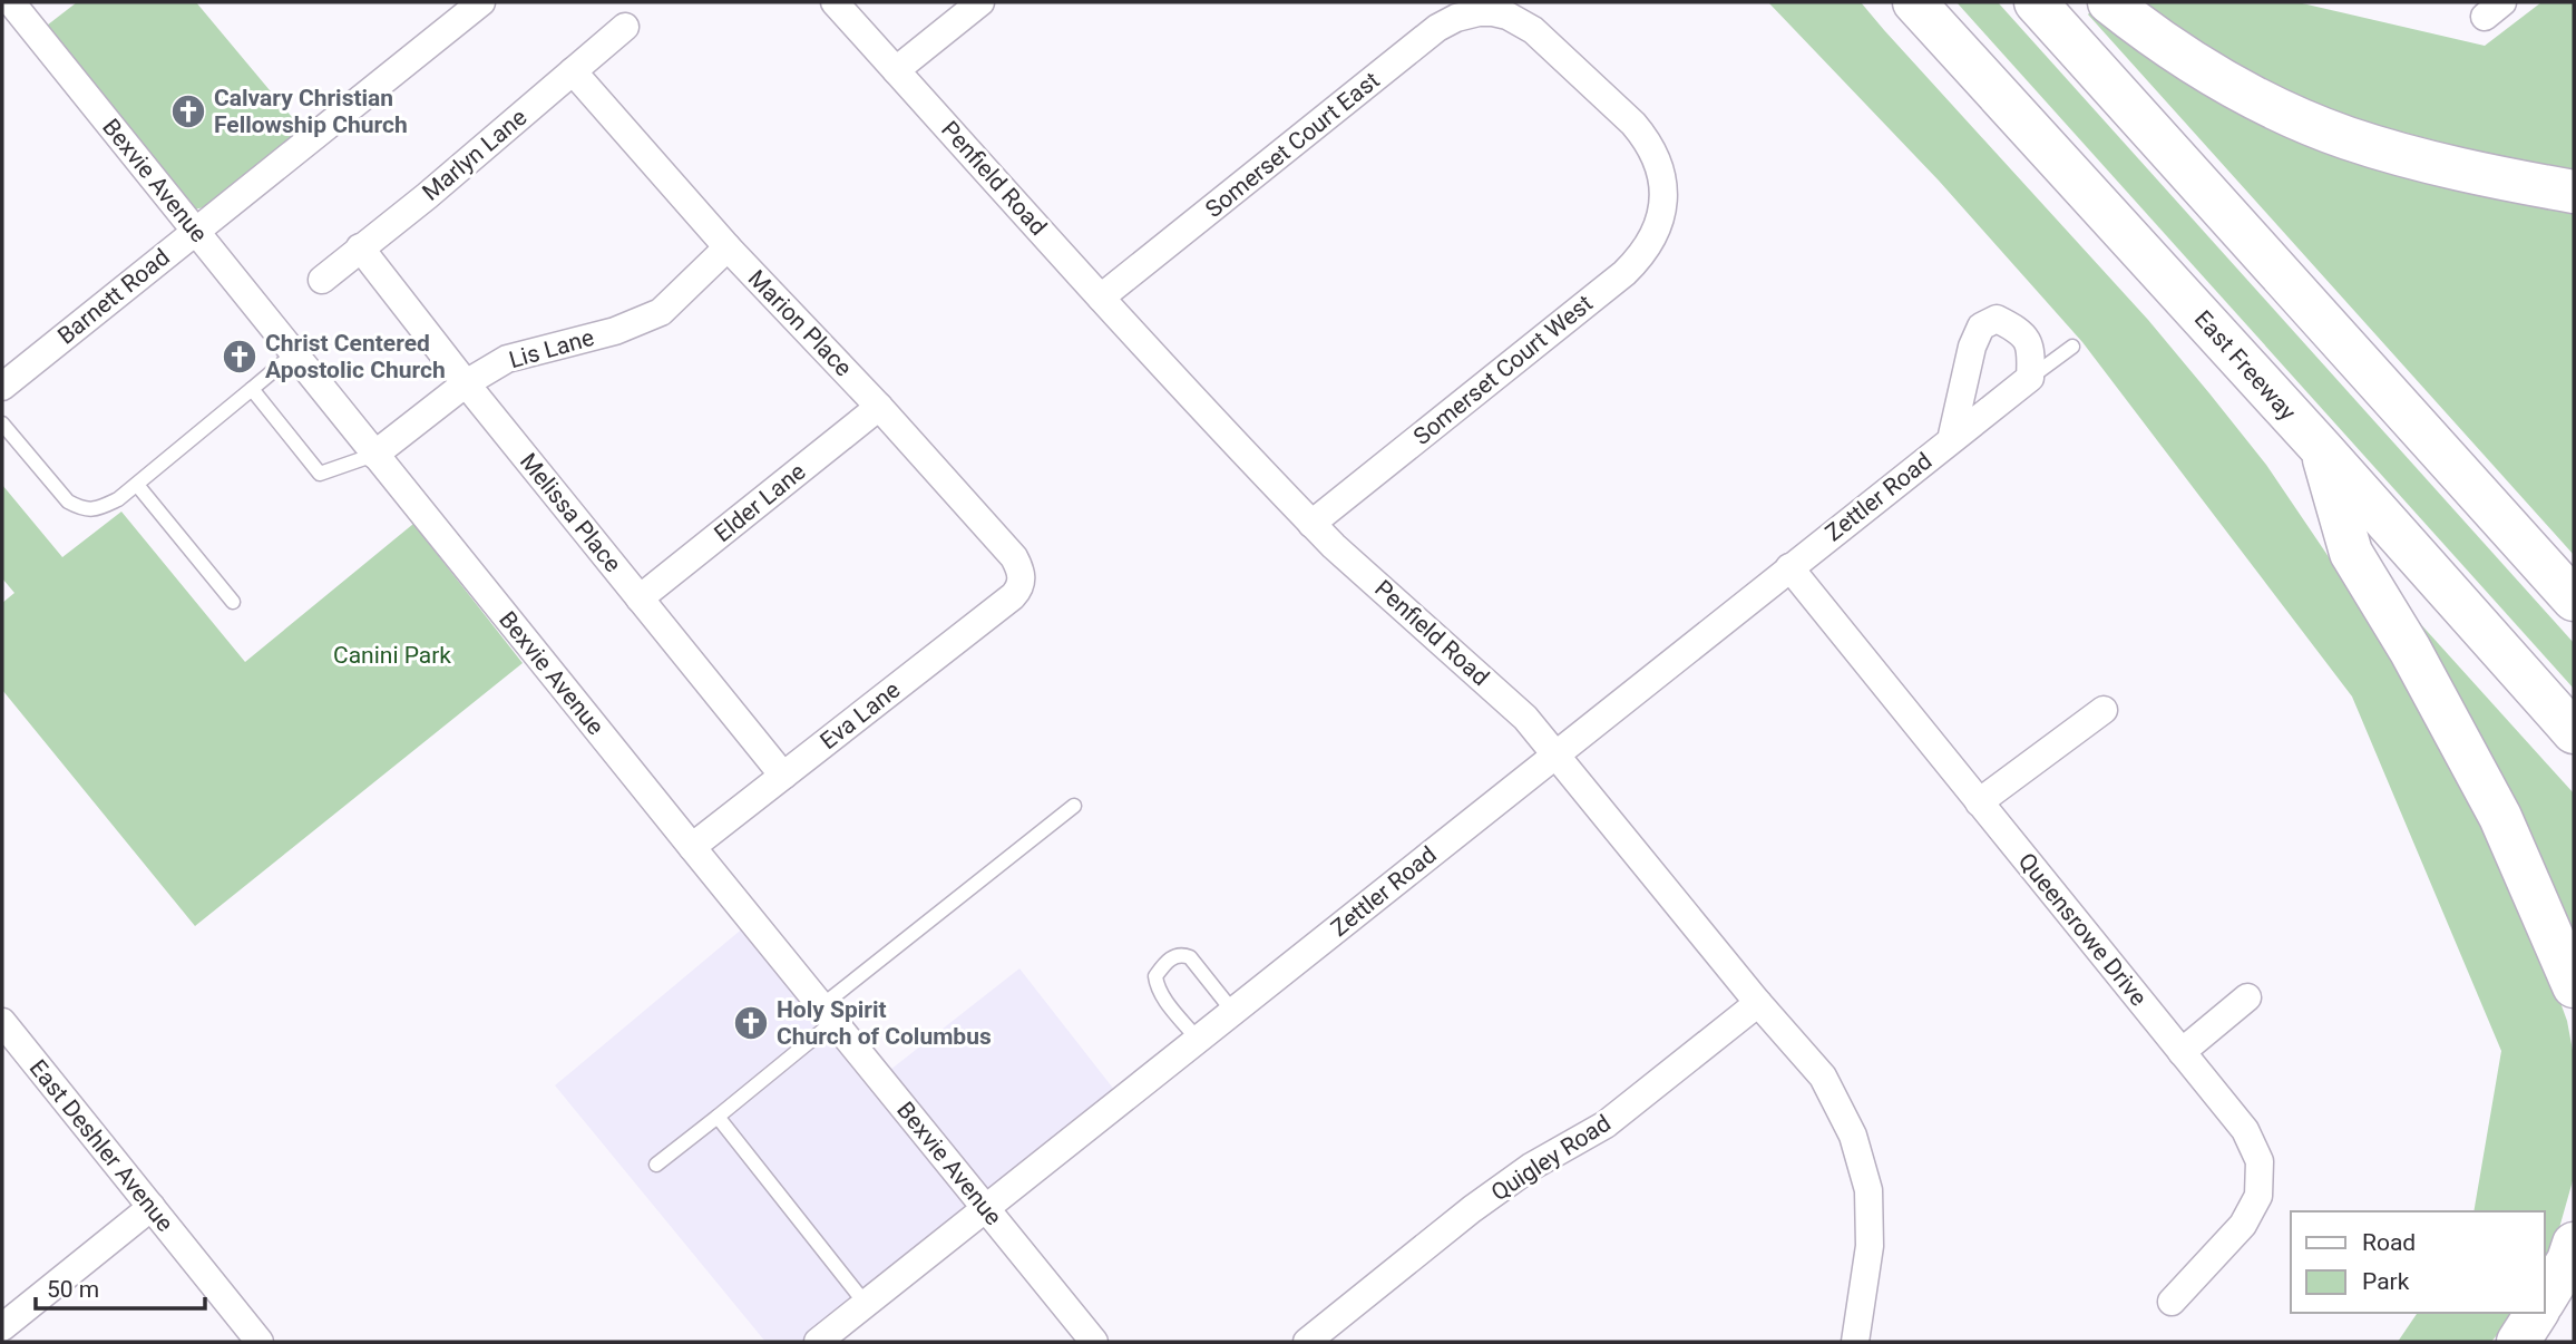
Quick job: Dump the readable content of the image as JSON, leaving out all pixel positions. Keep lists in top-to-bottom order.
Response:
{
  "streets": {
    "highway": ["East Freeway"],
    "street": [
      "Somerset Court East",
      "Marlyn Lane",
      "Penfield Road",
      "Bexvie Avenue",
      "Barnett Road",
      "Marion Place",
      "Lis Lane",
      "Somerset Court West",
      "Zettler Road",
      "Elder Lane",
      "Melissa Place",
      "Eva Lane",
      "Queensrowe Drive",
      "East Deshler Avenue",
      "Quigley Road"
    ]
  },
  "crossings": [
    ["Somerset Court East", "Penfield Road"],
    ["Somerset Court East", "Somerset Court West"],
    ["Marlyn Lane", "Marion Place"],
    ["Marlyn Lane", "Melissa Place"],
    ["Penfield Road", "Somerset Court West"],
    ["Penfield Road", "Zettler Road"],
    ["Penfield Road", "Quigley Road"],
    ["Bexvie Avenue", "Barnett Road"],
    ["Bexvie Avenue", "Lis Lane"],
    ["Bexvie Avenue", "Zettler Road"],
    ["Bexvie Avenue", "Eva Lane"],
    ["Marion Place", "Lis Lane"],
    ["Marion Place", "Elder Lane"],
    ["Marion Place", "Eva Lane"],
    ["Lis Lane", "Melissa Place"],
    ["Zettler Road", "Queensrowe Drive"],
    ["Elder Lane", "Melissa Place"],
    ["Melissa Place", "Eva Lane"]
  ],
  "parks": ["Canini Park"],
  "places": {
    "church": ["Calvary Christian Fellowship Church", "Christ Centered Apostolic Church", "Holy Spirit Church of Columbus"]
  },
  "legend": ["Road", "Park"],
  "scale_bar": "50 m"
}
